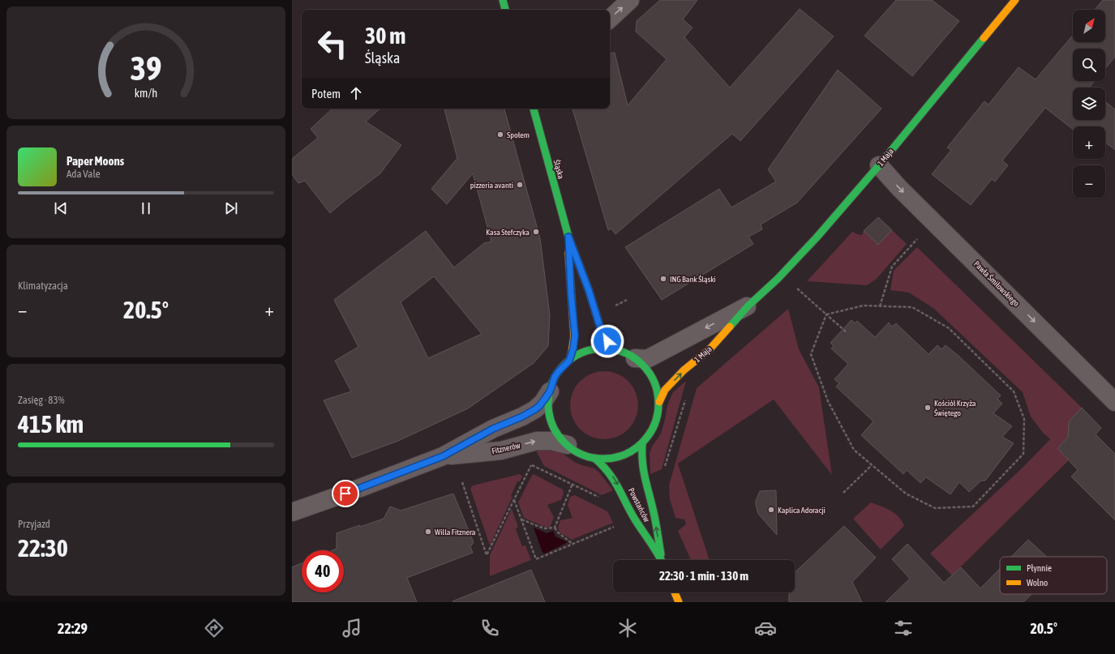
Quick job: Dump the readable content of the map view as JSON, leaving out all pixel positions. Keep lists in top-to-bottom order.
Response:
{
  "streets": {
    "street": [
      "1 Maja",
      "Śląska",
      "Pawła Śmiłowskiego",
      "Fitznerów",
      "Powstańców"
    ]
  },
  "crossings": [
    ["1 Maja", "Śląska"],
    ["1 Maja", "Pawła Śmiłowskiego"],
    ["1 Maja", "Fitznerów"],
    ["1 Maja", "Powstańców"],
    ["Śląska", "Fitznerów"],
    ["Śląska", "Powstańców"],
    ["Fitznerów", "Powstańców"]
  ],
  "one_way": ["Pawła Śmiłowskiego"],
  "places": [
    "Społem",
    "pizzeria avanti",
    "Kasa Stefczyka",
    "ING Bank Śląski",
    "Kościół Krzyża Świętego",
    "Kaplica Adoracji",
    "Willa Fitznera"
  ],
  "legend": ["Płynnie", "Wolno"],
  "north": "top right",
  "page": {
    "map_buttons": ["+", "−"],
    "turn": ["30 m", "Śląska"],
    "then": "Potem",
    "song": ["Paper Moons", "Ada Vale"],
    "tile": [
      "Klimatyzacja",
      ["Zasięg · 83%", "415 km"],
      ["Przyjazd", "22:30"]
    ],
    "heat": ["−", "20.5°", "+"],
    "limit": "40",
    "trip": "22:30 · 1 min · 130 m",
    "tabs": ["22:29", "20.5°"],
    "gauge": ["39", "km/h"]
  }
}
